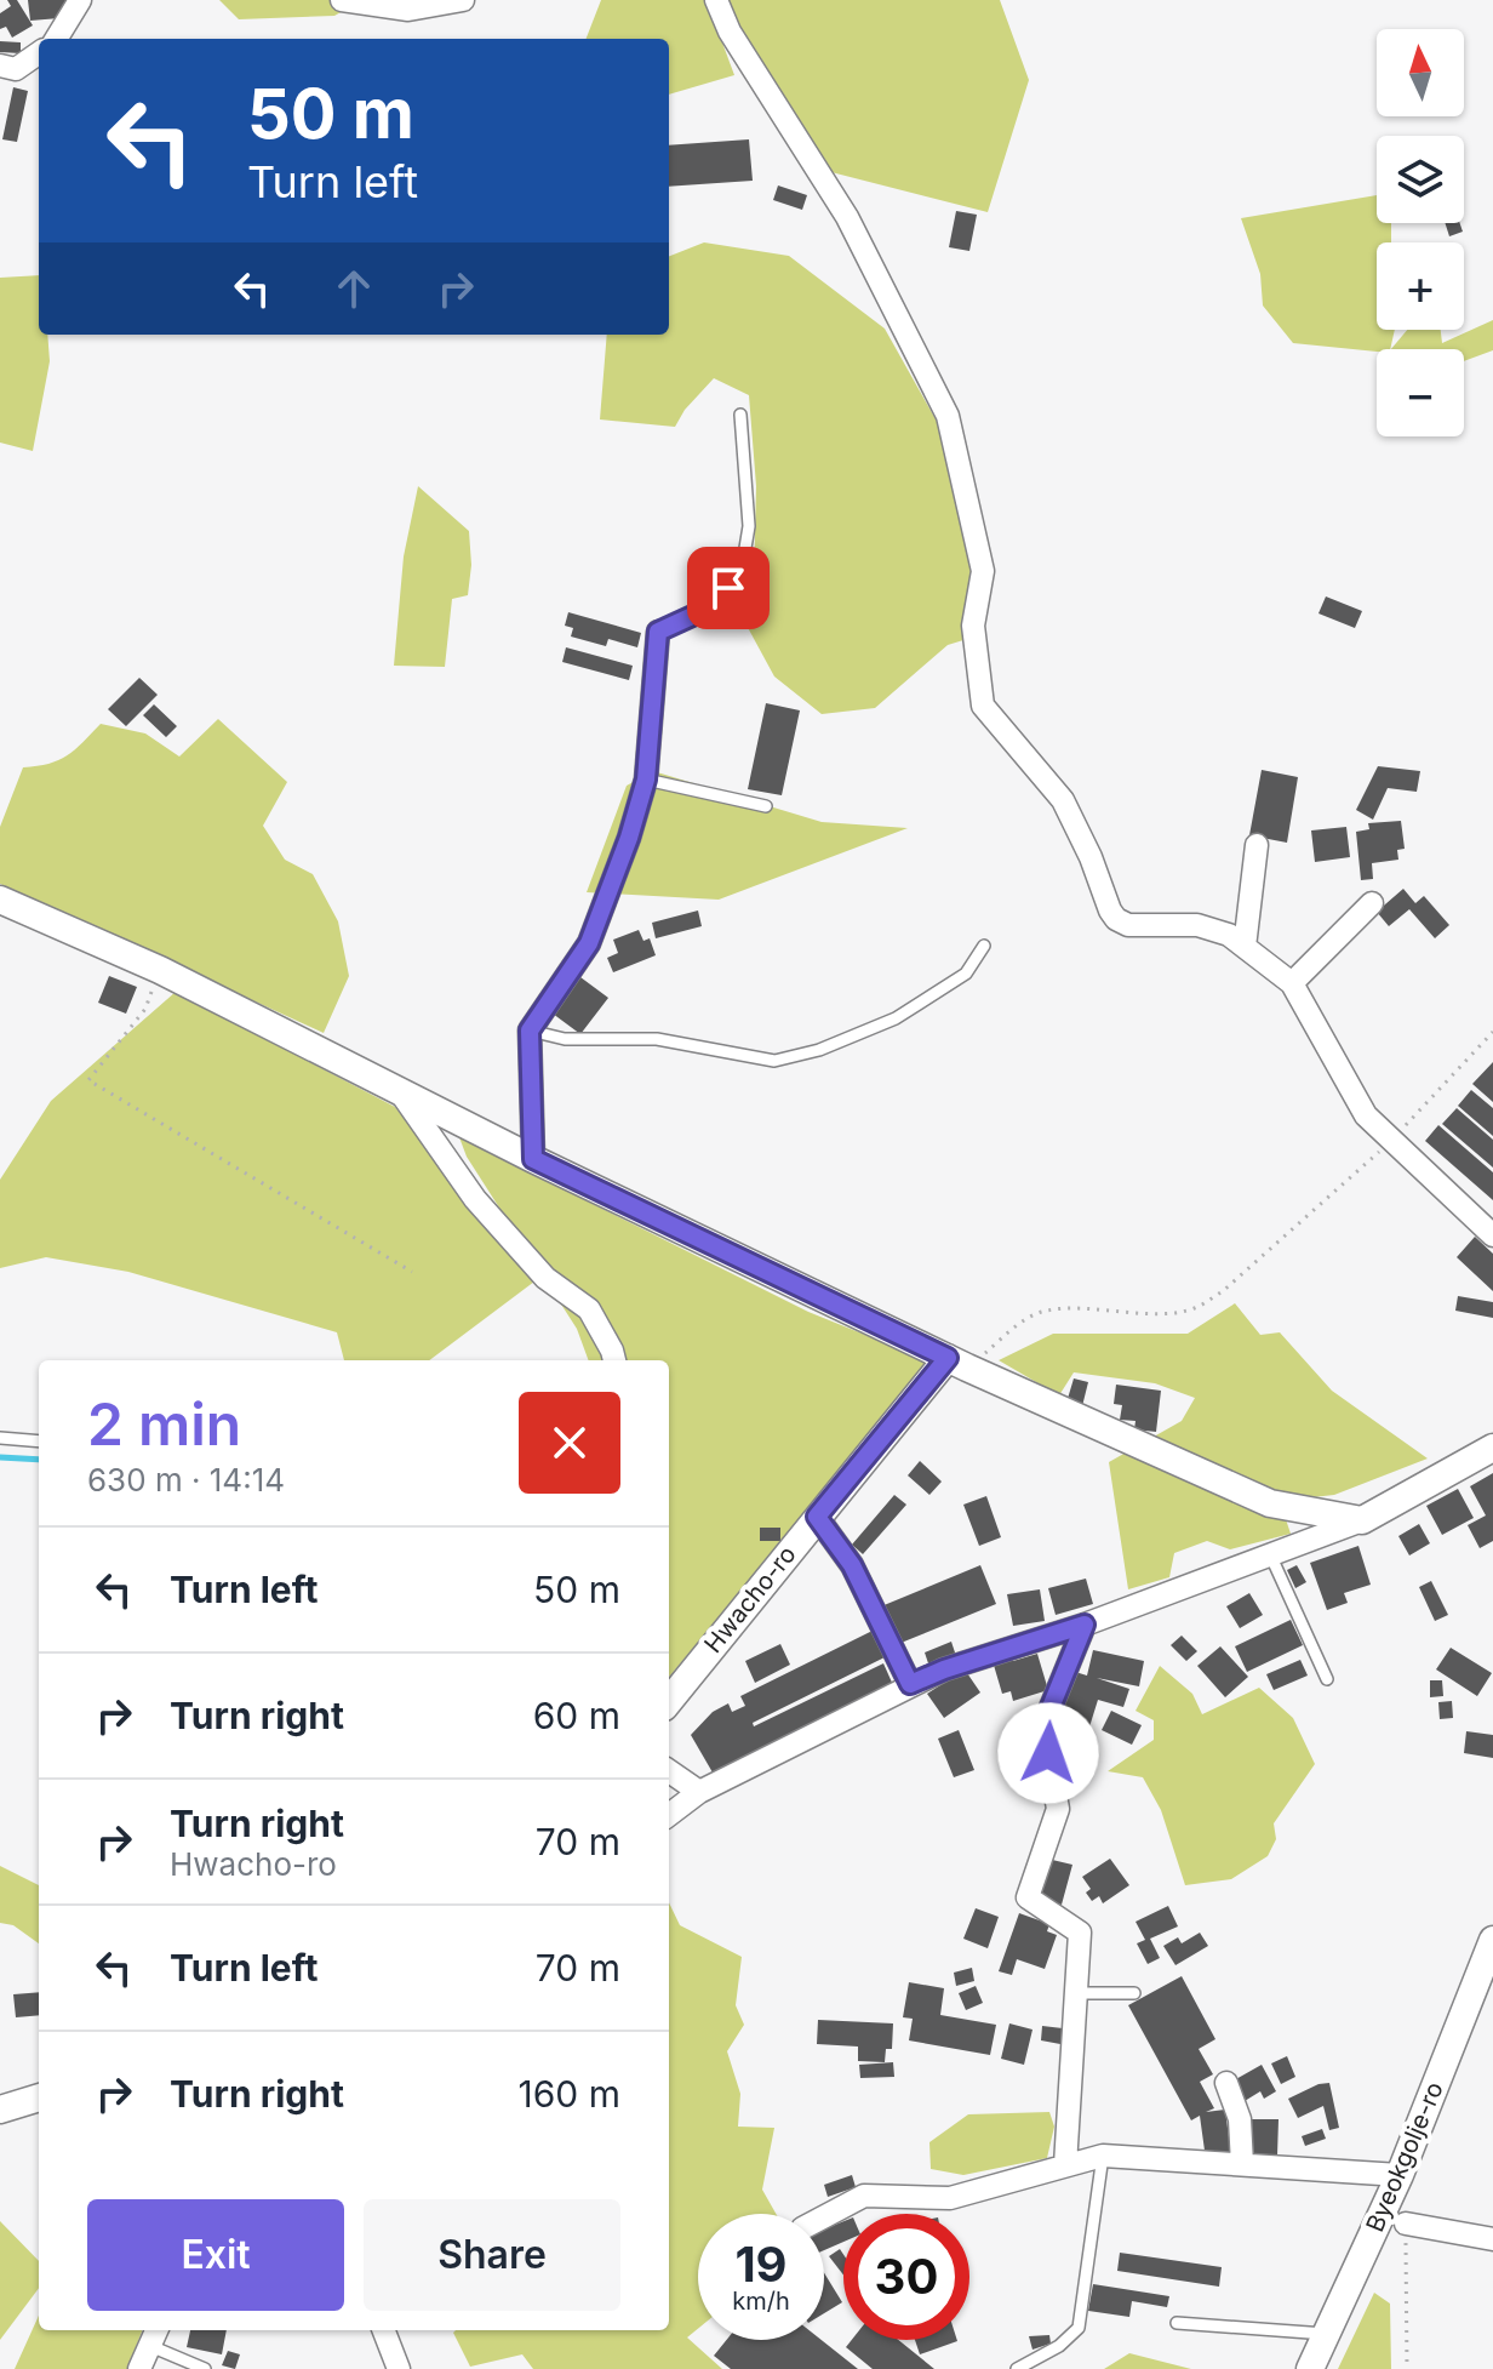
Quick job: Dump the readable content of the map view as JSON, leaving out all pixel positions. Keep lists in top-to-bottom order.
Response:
{
  "streets": {
    "street": ["Hwacho-ro", "Byeokgolje-ro"]
  },
  "north": "top",
  "page": {
    "map_buttons": ["+", "−"],
    "turn": ["50 m", "Turn left"],
    "heading": ["2 min", "630 m · 14:14"],
    "list": [
      {
        "name": "Turn left",
        "value": "50 m"
      },
      {
        "name": "Turn right",
        "value": "60 m"
      },
      {
        "name": "Turn right",
        "note": "Hwacho-ro",
        "value": "70 m"
      },
      {
        "name": "Turn left",
        "value": "70 m"
      },
      {
        "name": "Turn right",
        "value": "160 m"
      }
    ],
    "buttons": ["Exit", "Share"],
    "speed": "19 km/h",
    "limit": "30"
  }
}
